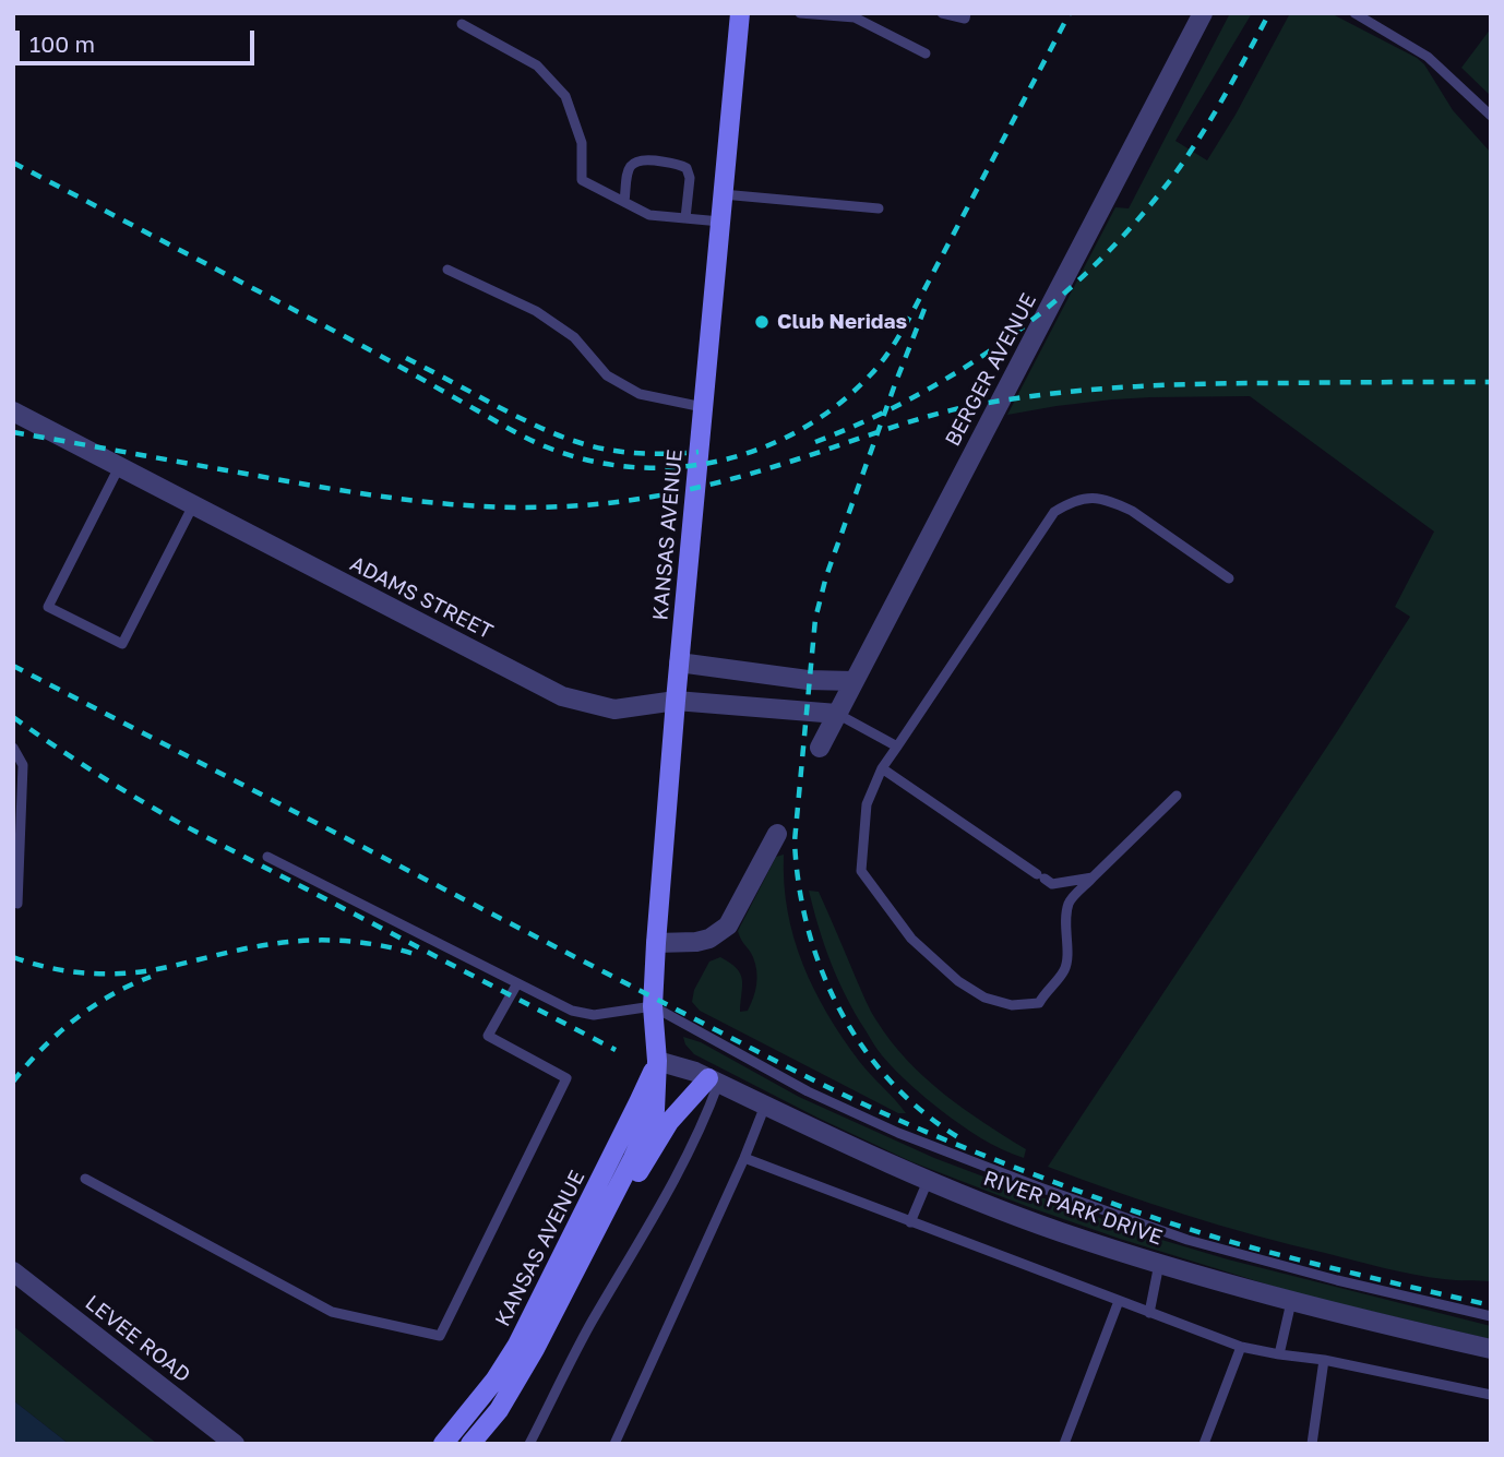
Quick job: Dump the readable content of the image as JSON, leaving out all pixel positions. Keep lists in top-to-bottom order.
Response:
{
  "streets": {
    "main road": ["KANSAS AVENUE"],
    "street": [
      "BERGER AVENUE",
      "ADAMS STREET",
      "RIVER PARK DRIVE",
      "LEVEE ROAD"
    ]
  },
  "crossings": [
    ["BERGER AVENUE", "ADAMS STREET"],
    ["KANSAS AVENUE", "ADAMS STREET"],
    ["KANSAS AVENUE", "RIVER PARK DRIVE"]
  ],
  "places": ["Club Neridas"],
  "scale_bar": "100 m"
}
